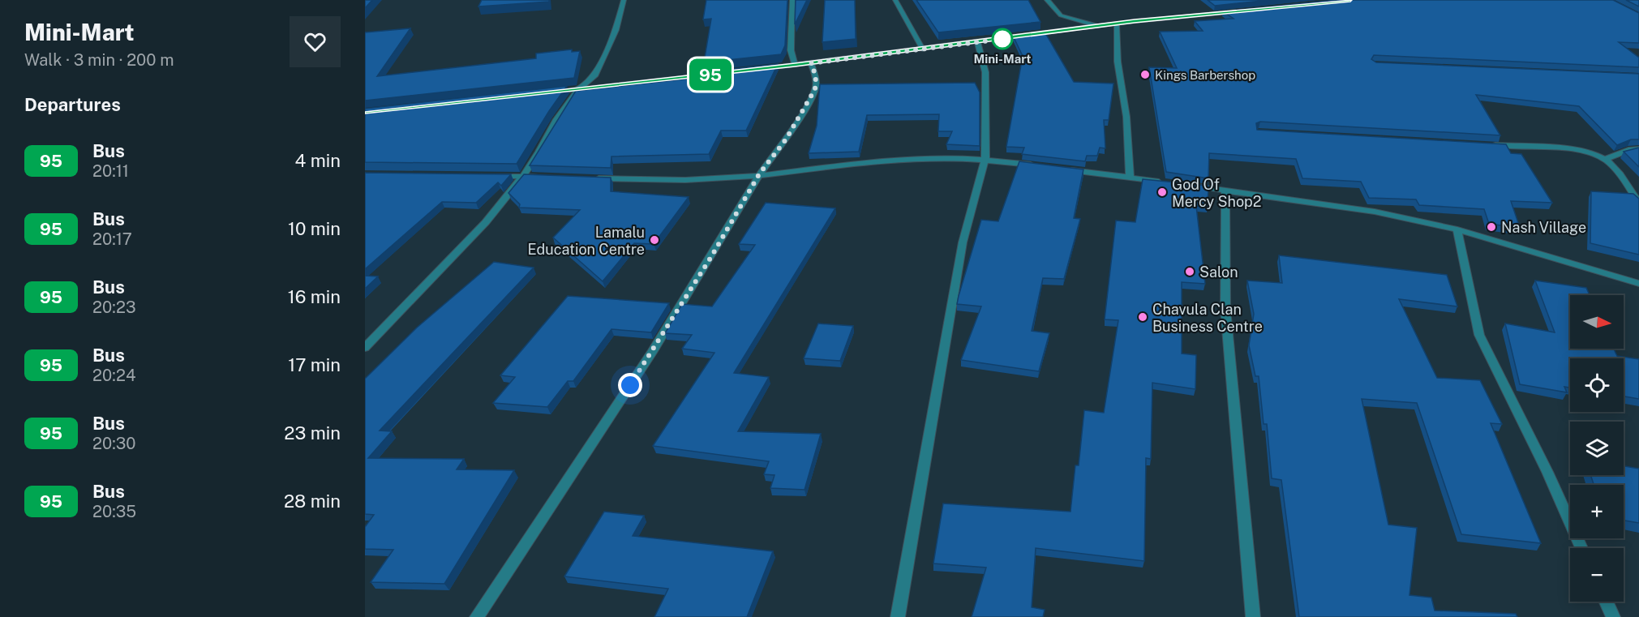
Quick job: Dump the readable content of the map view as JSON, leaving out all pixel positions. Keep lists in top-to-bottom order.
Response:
{
  "places": [
    "Mini-Mart",
    "Kings Barbershop",
    "God Of Mercy Shop2",
    "Nash Village",
    "Lamalu Education Centre",
    "Salon",
    "Chavula Clan Business Centre"
  ],
  "lines": ["bus line 95"],
  "north": "right",
  "page": {
    "heading": [
      ["Mini-Mart", "Walk · 3 min · 200 m"],
      "Departures"
    ],
    "on_map": "95",
    "list": [
      {
        "mark": "95",
        "name": "Bus",
        "note": "20:11",
        "value": "4 min"
      },
      {
        "mark": "95",
        "name": "Bus",
        "note": "20:17",
        "value": "10 min"
      },
      {
        "mark": "95",
        "name": "Bus",
        "note": "20:23",
        "value": "16 min"
      },
      {
        "mark": "95",
        "name": "Bus",
        "note": "20:24",
        "value": "17 min"
      },
      {
        "mark": "95",
        "name": "Bus",
        "note": "20:30",
        "value": "23 min"
      },
      {
        "mark": "95",
        "name": "Bus",
        "note": "20:35",
        "value": "28 min"
      }
    ],
    "map_buttons": ["+", "−"]
  }
}
